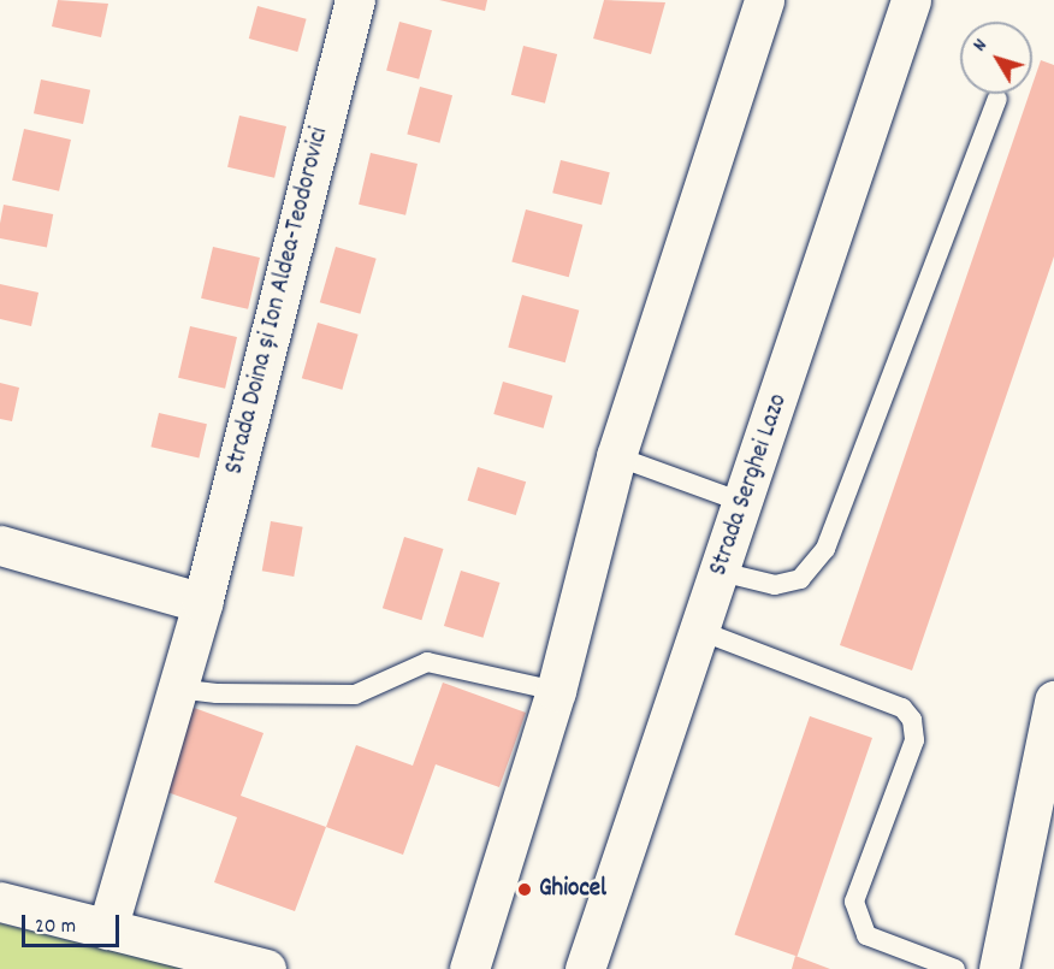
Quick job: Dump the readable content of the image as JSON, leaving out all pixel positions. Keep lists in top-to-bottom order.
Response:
{
  "streets": {
    "street": ["Strada Doina și Ion Aldea-Teodorovici", "Strada Serghei Lazo"]
  },
  "places": ["Ghiocel"],
  "scale_bar": "20 m",
  "north": "top left"
}
